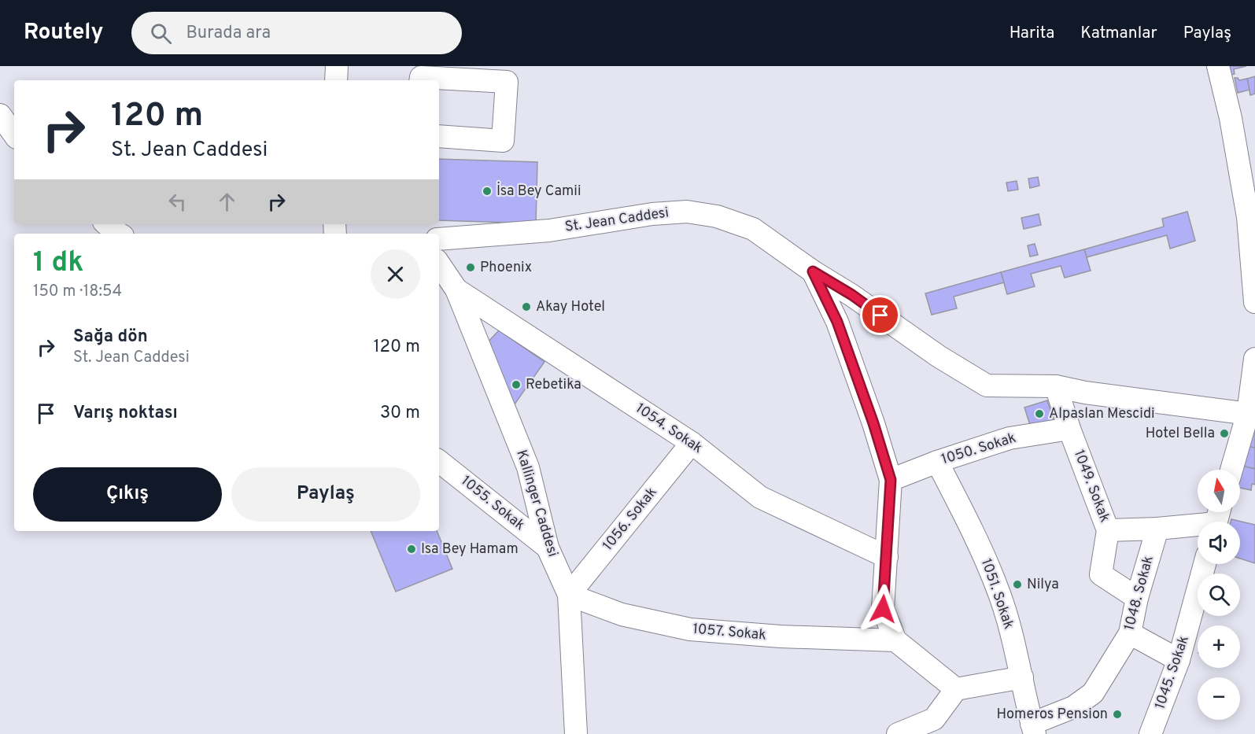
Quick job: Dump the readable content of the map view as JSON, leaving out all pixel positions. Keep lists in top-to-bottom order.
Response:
{
  "streets": {
    "street": [
      "St. Jean Caddesi",
      "1054. Sokak",
      "1050. Sokak",
      "1049. Sokak",
      "1055. Sokak",
      "Kallinger Caddesi",
      "1056. Sokak",
      "1048. Sokak",
      "1051. Sokak",
      "1057. Sokak",
      "1045. Sokak"
    ]
  },
  "crossings": [
    ["St. Jean Caddesi", "1049. Sokak"],
    ["1054. Sokak", "Kallinger Caddesi"],
    ["1054. Sokak", "1056. Sokak"],
    ["1050. Sokak", "1049. Sokak"],
    ["1050. Sokak", "1051. Sokak"],
    ["1049. Sokak", "1048. Sokak"],
    ["1055. Sokak", "Kallinger Caddesi"],
    ["Kallinger Caddesi", "1056. Sokak"],
    ["Kallinger Caddesi", "1057. Sokak"],
    ["1056. Sokak", "1057. Sokak"],
    ["1048. Sokak", "1051. Sokak"]
  ],
  "places": [
    "İsa Bey Camii",
    "Phoenix",
    "Akay Hotel",
    "Rebetika",
    "Alpaslan Mescidi",
    "Hotel Bella",
    "Isa Bey Hamam",
    "Nilya",
    "Homeros Pension"
  ],
  "north": "top",
  "page": {
    "header": "Routely",
    "search": "Burada ara",
    "nav": ["Harita", "Katmanlar", "Paylaş"],
    "turn": ["120 m", "St. Jean Caddesi"],
    "heading": ["1 dk", "150 m · 18:54"],
    "list": [
      {
        "name": "Sağa dön",
        "note": "St. Jean Caddesi",
        "value": "120 m"
      },
      {
        "name": "Varış noktası",
        "value": "30 m"
      }
    ],
    "buttons": ["Çıkış", "Paylaş"],
    "map_buttons": ["+", "−"]
  }
}
